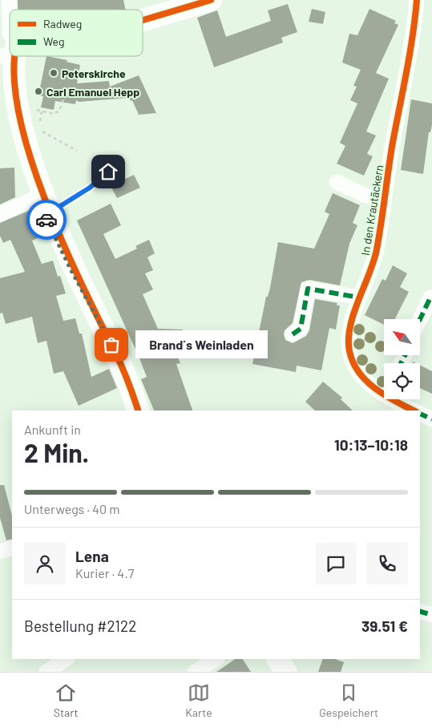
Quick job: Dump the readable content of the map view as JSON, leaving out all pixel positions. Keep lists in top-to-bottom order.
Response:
{
  "streets": {
    "street": ["In den Krautäckern"]
  },
  "places": ["Peterskirche", "Carl Emanuel Hepp", "Brand´s Weinladen"],
  "legend": ["Radweg", "Weg"],
  "north": "top left",
  "page": {
    "bubble": "Brand´s Weinladen",
    "heading": ["2 Min.", "Ankunft in", "10:13–10:18"],
    "panel": [
      "Lena",
      "Kurier · 4.7",
      "Bestellung #2122",
      "39.51 €"
    ],
    "bar": "Unterwegs · 40 m",
    "tabs": ["Start", "Karte", "Gespeichert"]
  }
}
